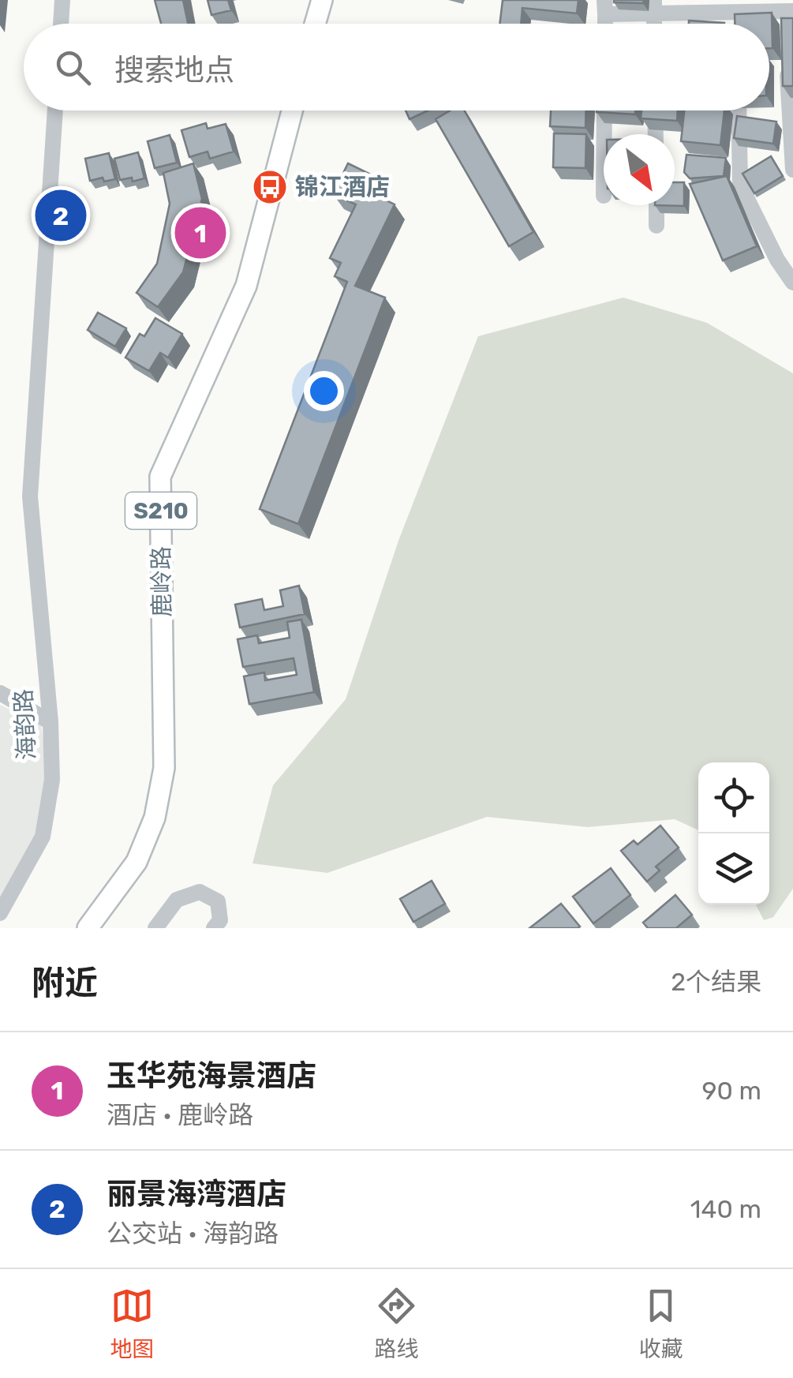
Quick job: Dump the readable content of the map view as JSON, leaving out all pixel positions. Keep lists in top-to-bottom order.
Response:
{
  "streets": {
    "main road": ["S210", "鹿岭路"],
    "street": ["海韵路"]
  },
  "places": {
    "bus stop": ["锦江酒店"]
  },
  "north": "bottom right",
  "page": {
    "search": "搜索地点",
    "pins": ["2", "1"],
    "heading": ["附近", "2个结果"],
    "list": [
      {
        "mark": "1",
        "name": "玉华苑海景酒店",
        "note": "酒店 · 鹿岭路",
        "value": "90 m"
      },
      {
        "mark": "2",
        "name": "丽景海湾酒店",
        "note": "公交站 · 海韵路",
        "value": "140 m"
      }
    ],
    "nav": ["地图", "路线", "收藏"]
  }
}
